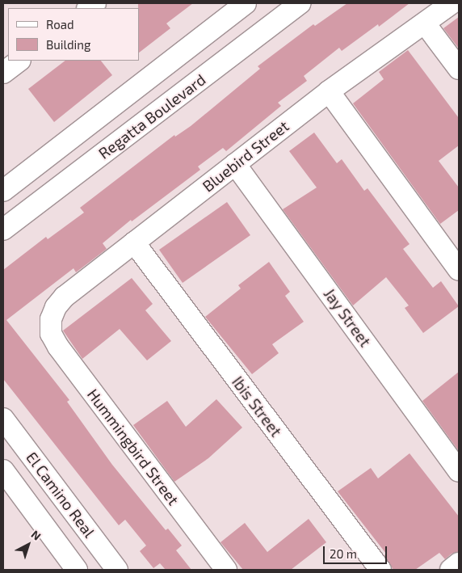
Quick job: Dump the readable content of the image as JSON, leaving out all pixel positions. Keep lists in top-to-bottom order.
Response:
{
  "streets": {
    "street": [
      "Regatta Boulevard",
      "Bluebird Street",
      "Jay Street",
      "Ibis Street",
      "Hummingbird Street",
      "El Camino Real"
    ]
  },
  "crossings": [
    ["Bluebird Street", "Jay Street"],
    ["Bluebird Street", "Ibis Street"],
    ["Bluebird Street", "Hummingbird Street"]
  ],
  "legend": ["Road", "Building"],
  "scale_bar": "20 m",
  "north": "top right"
}
